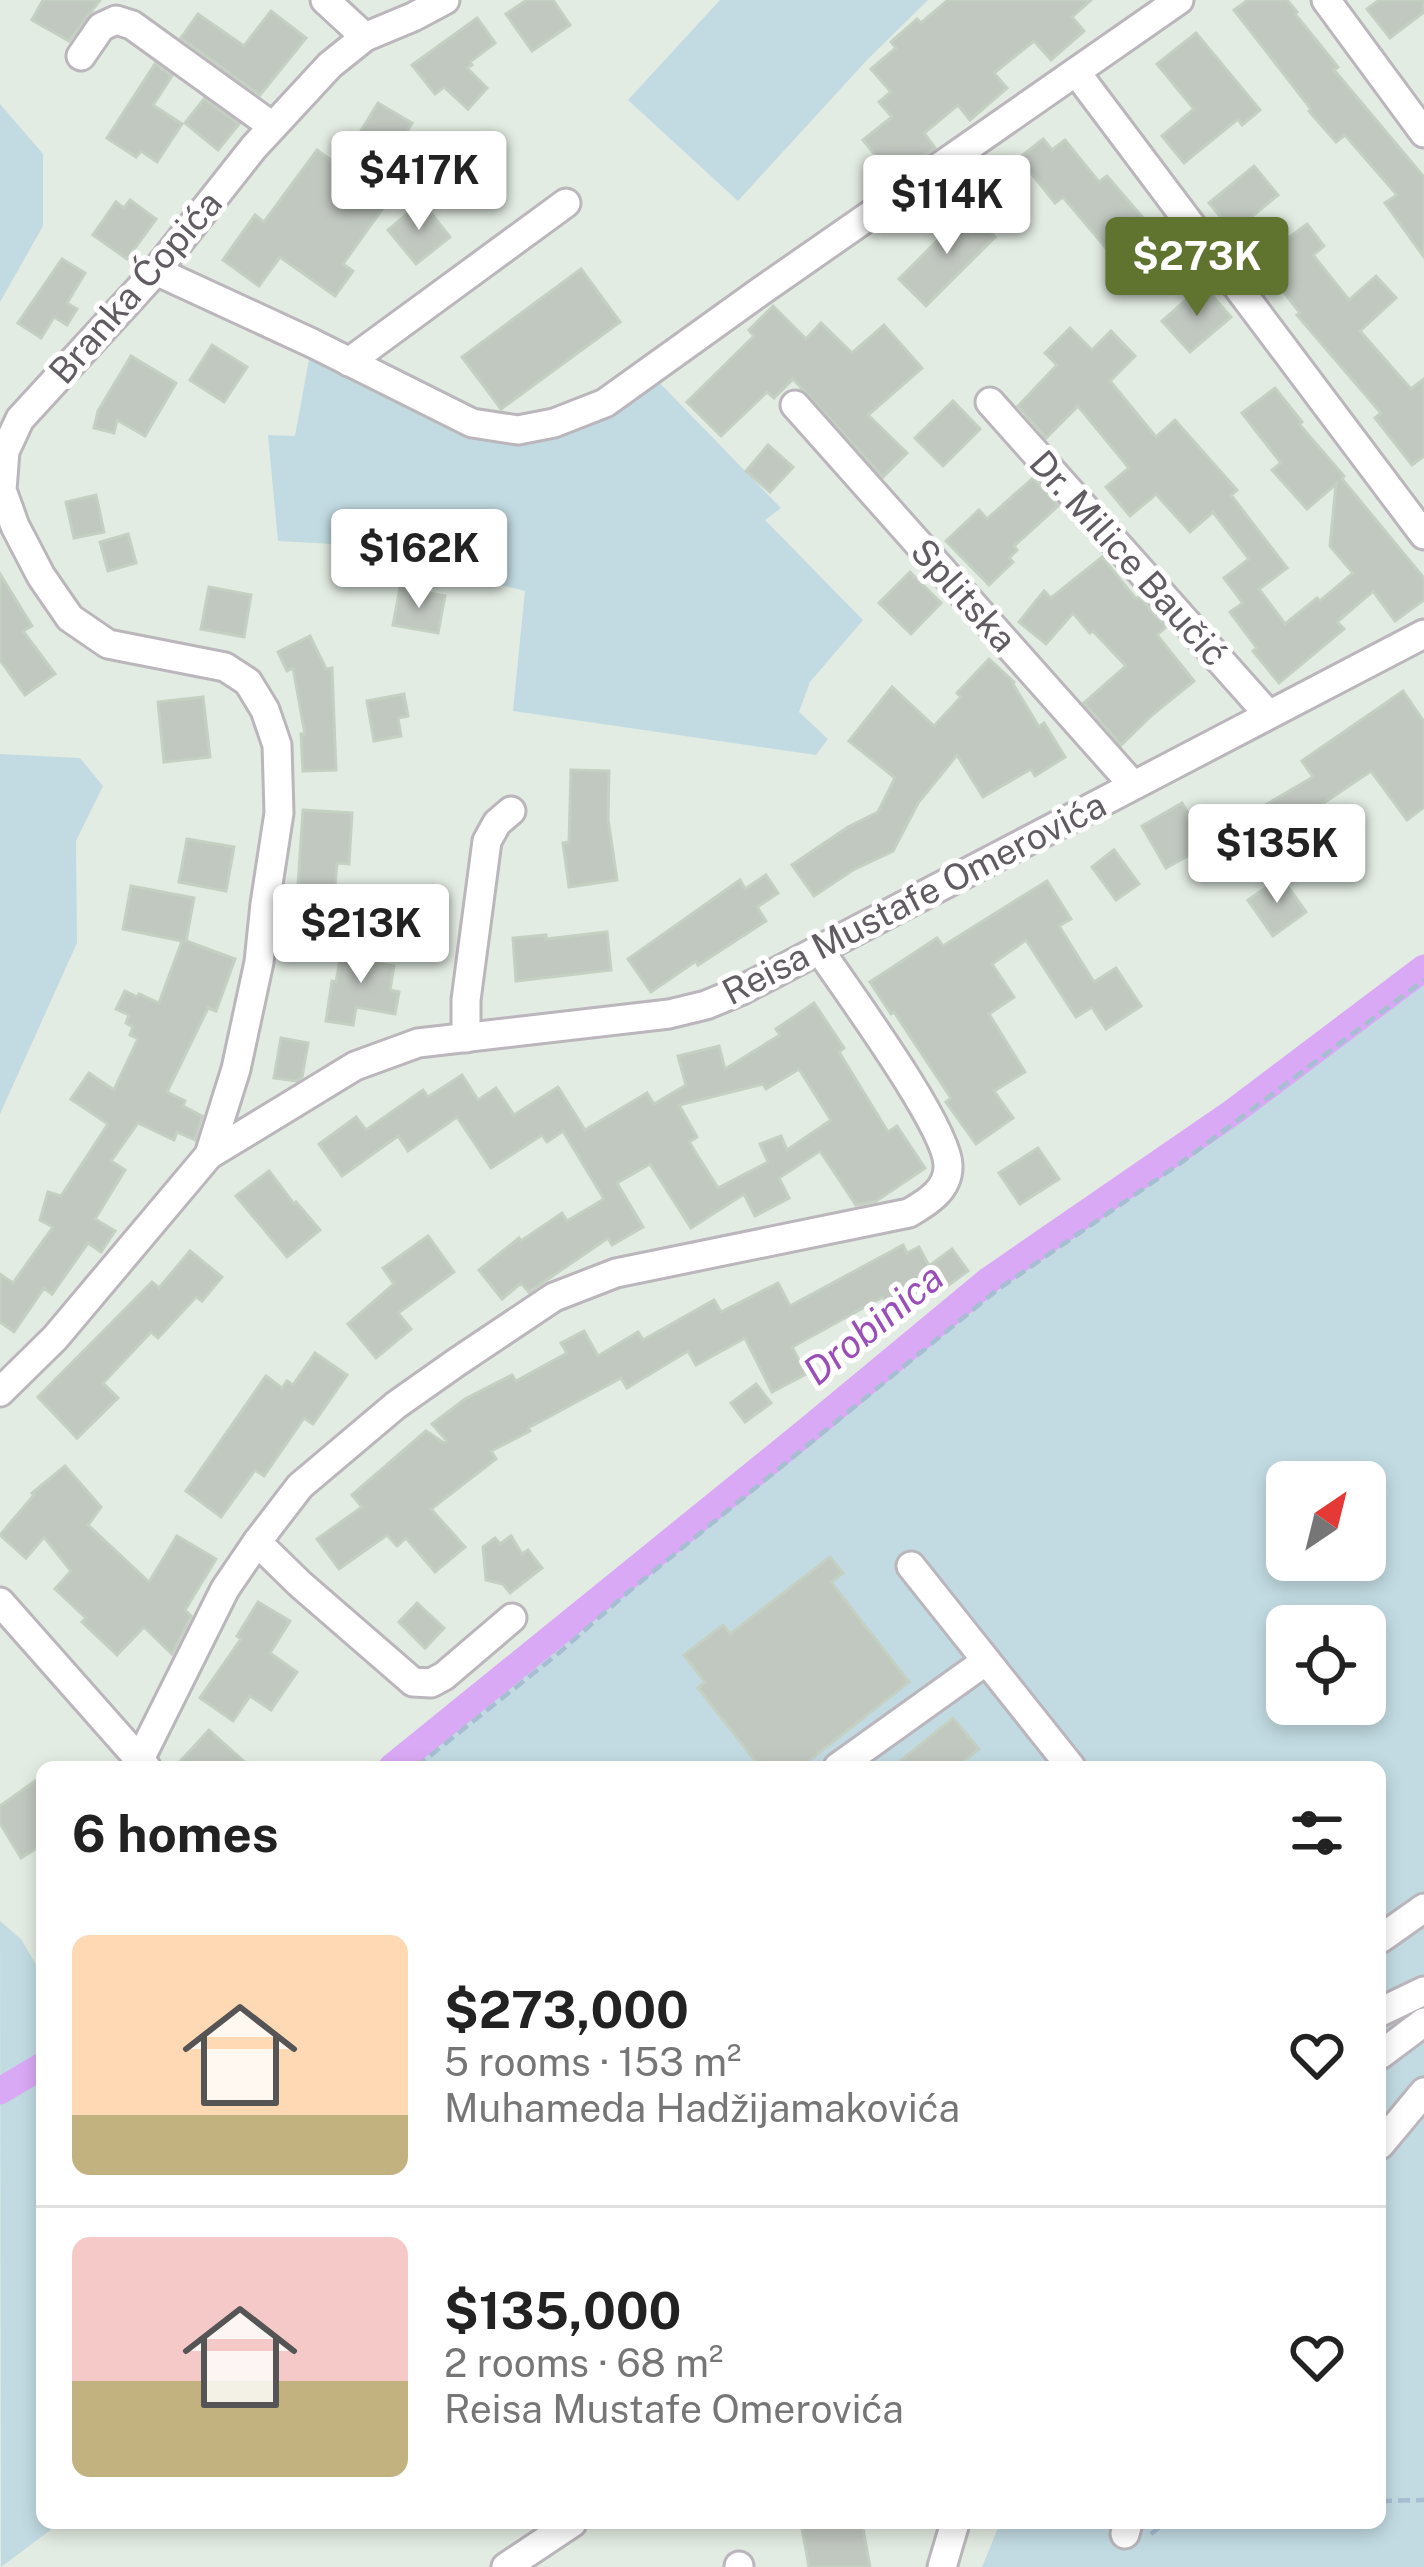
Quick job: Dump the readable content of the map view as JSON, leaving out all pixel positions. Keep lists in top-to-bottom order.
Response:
{
  "streets": {
    "street": [
      "Branka Ćopića",
      "Dr. Milice Baučić",
      "Splitska",
      "Reisa Mustafe Omerovića"
    ]
  },
  "crossings": [
    ["Branka Ćopića", "Reisa Mustafe Omerovića"],
    ["Dr. Milice Baučić", "Reisa Mustafe Omerovića"],
    ["Splitska", "Reisa Mustafe Omerovića"]
  ],
  "water": ["Drobinica"],
  "north": "top right",
  "page": {
    "price": [
      "$417K",
      "$114K",
      "$273K",
      "$162K",
      "$135K",
      "$213K"
    ],
    "heading": "6 homes",
    "list": [
      {
        "name": "$273,000",
        "note": "5 rooms · 153 m² · Muhameda Hadžijamakovića"
      },
      {
        "name": "$135,000",
        "note": "2 rooms · 68 m² · Reisa Mustafe Omerovića"
      }
    ]
  }
}
